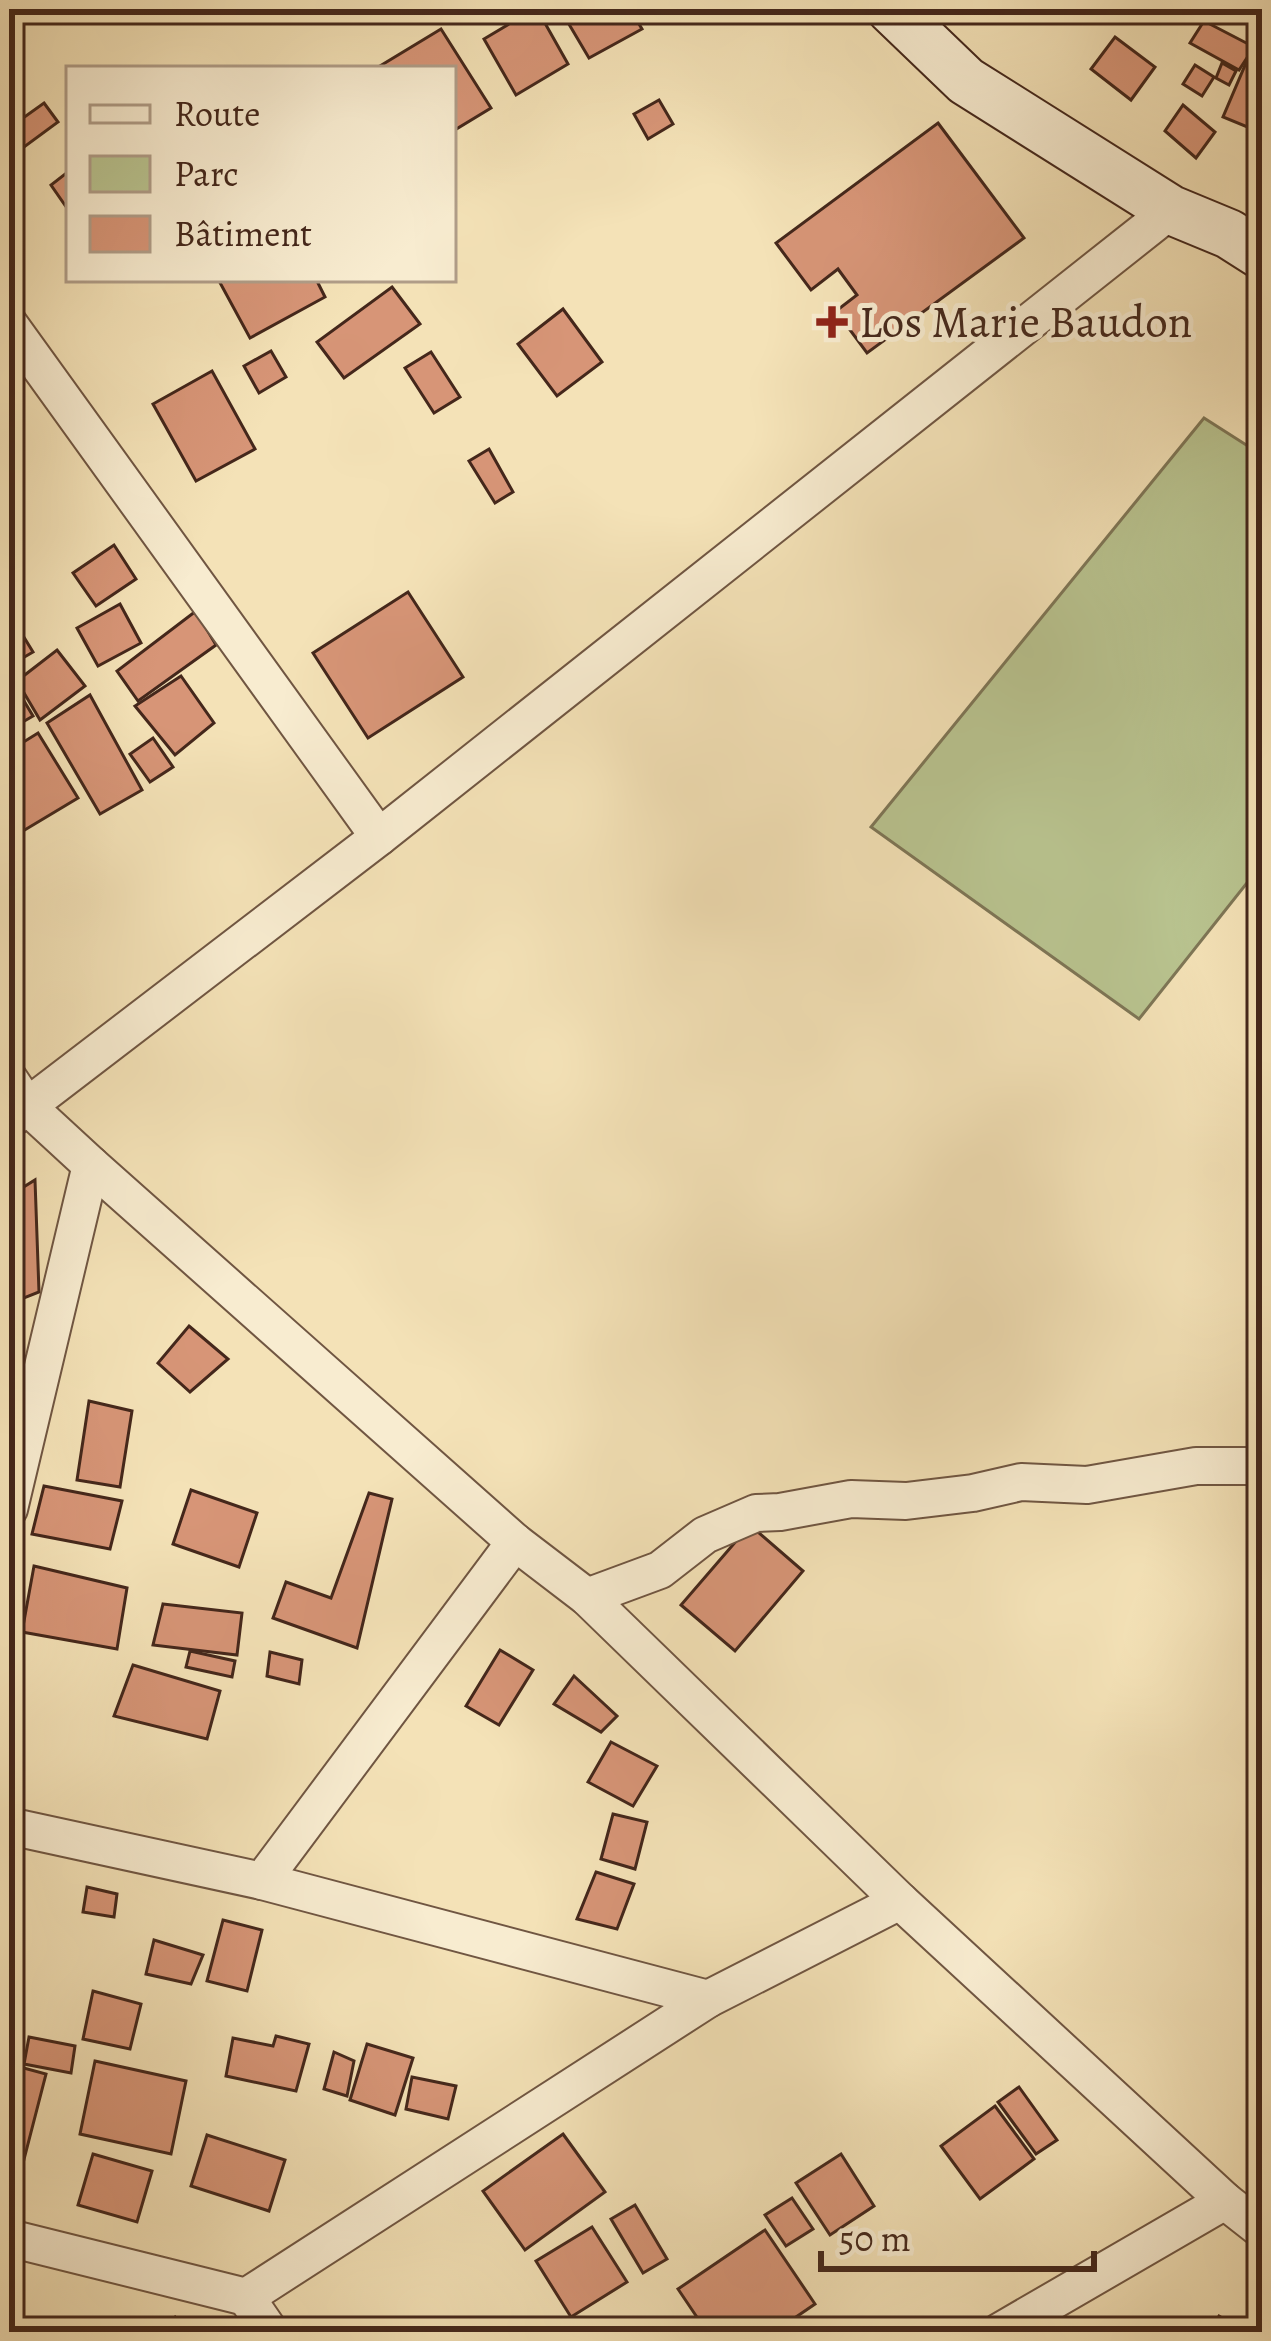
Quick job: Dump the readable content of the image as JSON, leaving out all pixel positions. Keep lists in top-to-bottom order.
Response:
{
  "places": {
    "health": ["Los Marie Baudon"]
  },
  "legend": ["Route", "Parc", "Bâtiment"],
  "scale_bar": "50 m"
}
